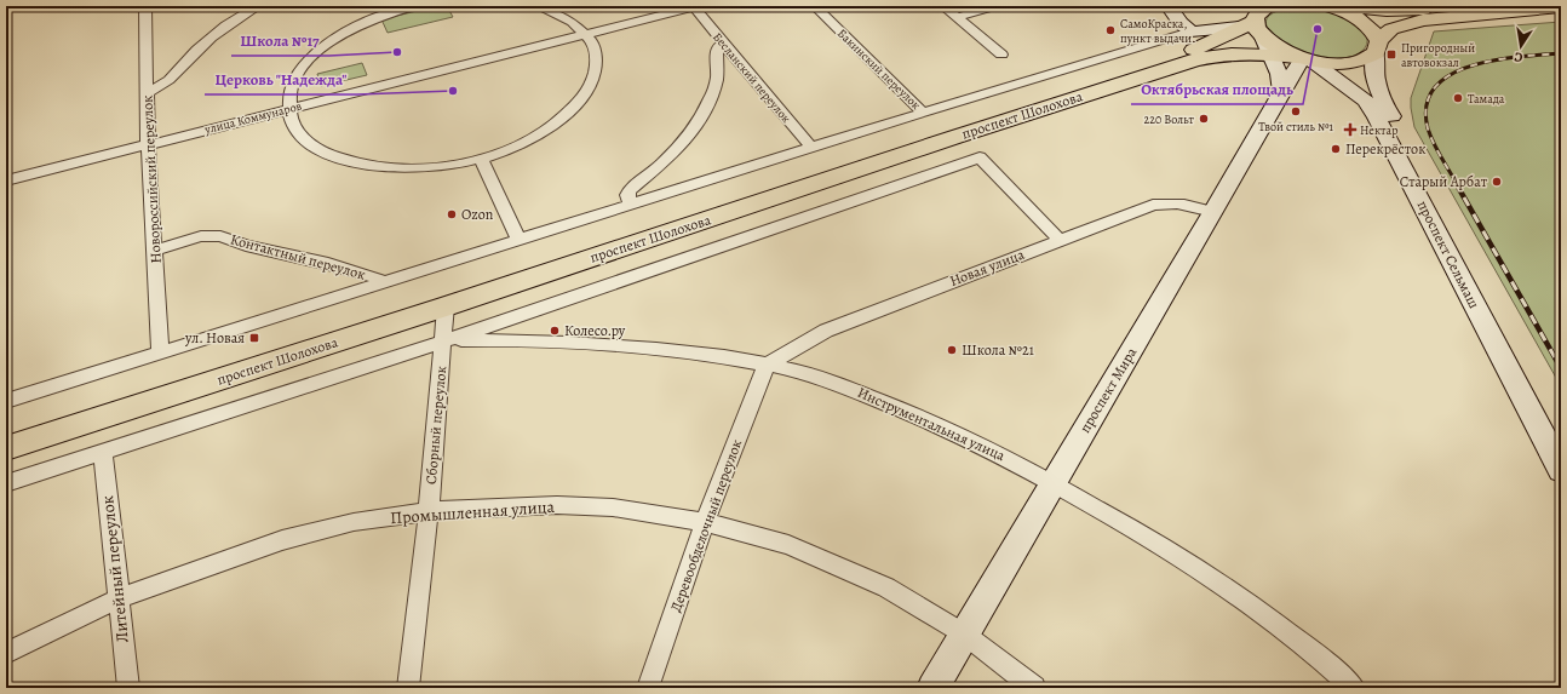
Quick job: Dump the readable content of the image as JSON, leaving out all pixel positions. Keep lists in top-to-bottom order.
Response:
{
  "streets": {
    "main road": ["проспект Шолохова", "проспект Сельмаш", "проспект Мира"],
    "street": [
      "Бакинский переулок",
      "Бесланский переулок",
      "улица Коммунаров",
      "Новороссийский переулок",
      "Контактный переулок",
      "Новая улица",
      "Инструментальная улица",
      "Сборный переулок",
      "Промышленная улица",
      "Деревообделочный переулок",
      "Литейный переулок"
    ]
  },
  "crossings": [
    ["Бесланский переулок", "улица Коммунаров"],
    ["проспект Шолохова", "проспект Сельмаш"],
    ["проспект Шолохова", "проспект Мира"],
    ["проспект Шолохова", "Сборный переулок"],
    ["улица Коммунаров", "Новороссийский переулок"],
    ["Новороссийский переулок", "Контактный переулок"],
    ["проспект Сельмаш", "проспект Мира"],
    ["Новая улица", "проспект Мира"],
    ["Новая улица", "Инструментальная улица"],
    ["Новая улица", "Деревообделочный переулок"],
    ["проспект Мира", "Инструментальная улица"],
    ["проспект Мира", "Промышленная улица"],
    ["Инструментальная улица", "Сборный переулок"],
    ["Инструментальная улица", "Деревообделочный переулок"],
    ["Сборный переулок", "Промышленная улица"],
    ["Промышленная улица", "Деревообделочный переулок"],
    ["Промышленная улица", "Литейный переулок"]
  ],
  "places": {
    "other": [
      "Октябрьская площадь",
      "СамоКраска, пункт выдачи.",
      "Школа №17",
      "Церковь \"Надежда\"",
      "Тамада",
      "Твой стиль №1",
      "220 Вольт",
      "Перекрёсток",
      "Старый Арбат",
      "Ozon",
      "Колесо.ру",
      "Школа №21"
    ],
    "transit": ["Пригородный автовокзал", "ул. Новая"],
    "health": ["Нектар"]
  },
  "north": "bottom"
}
